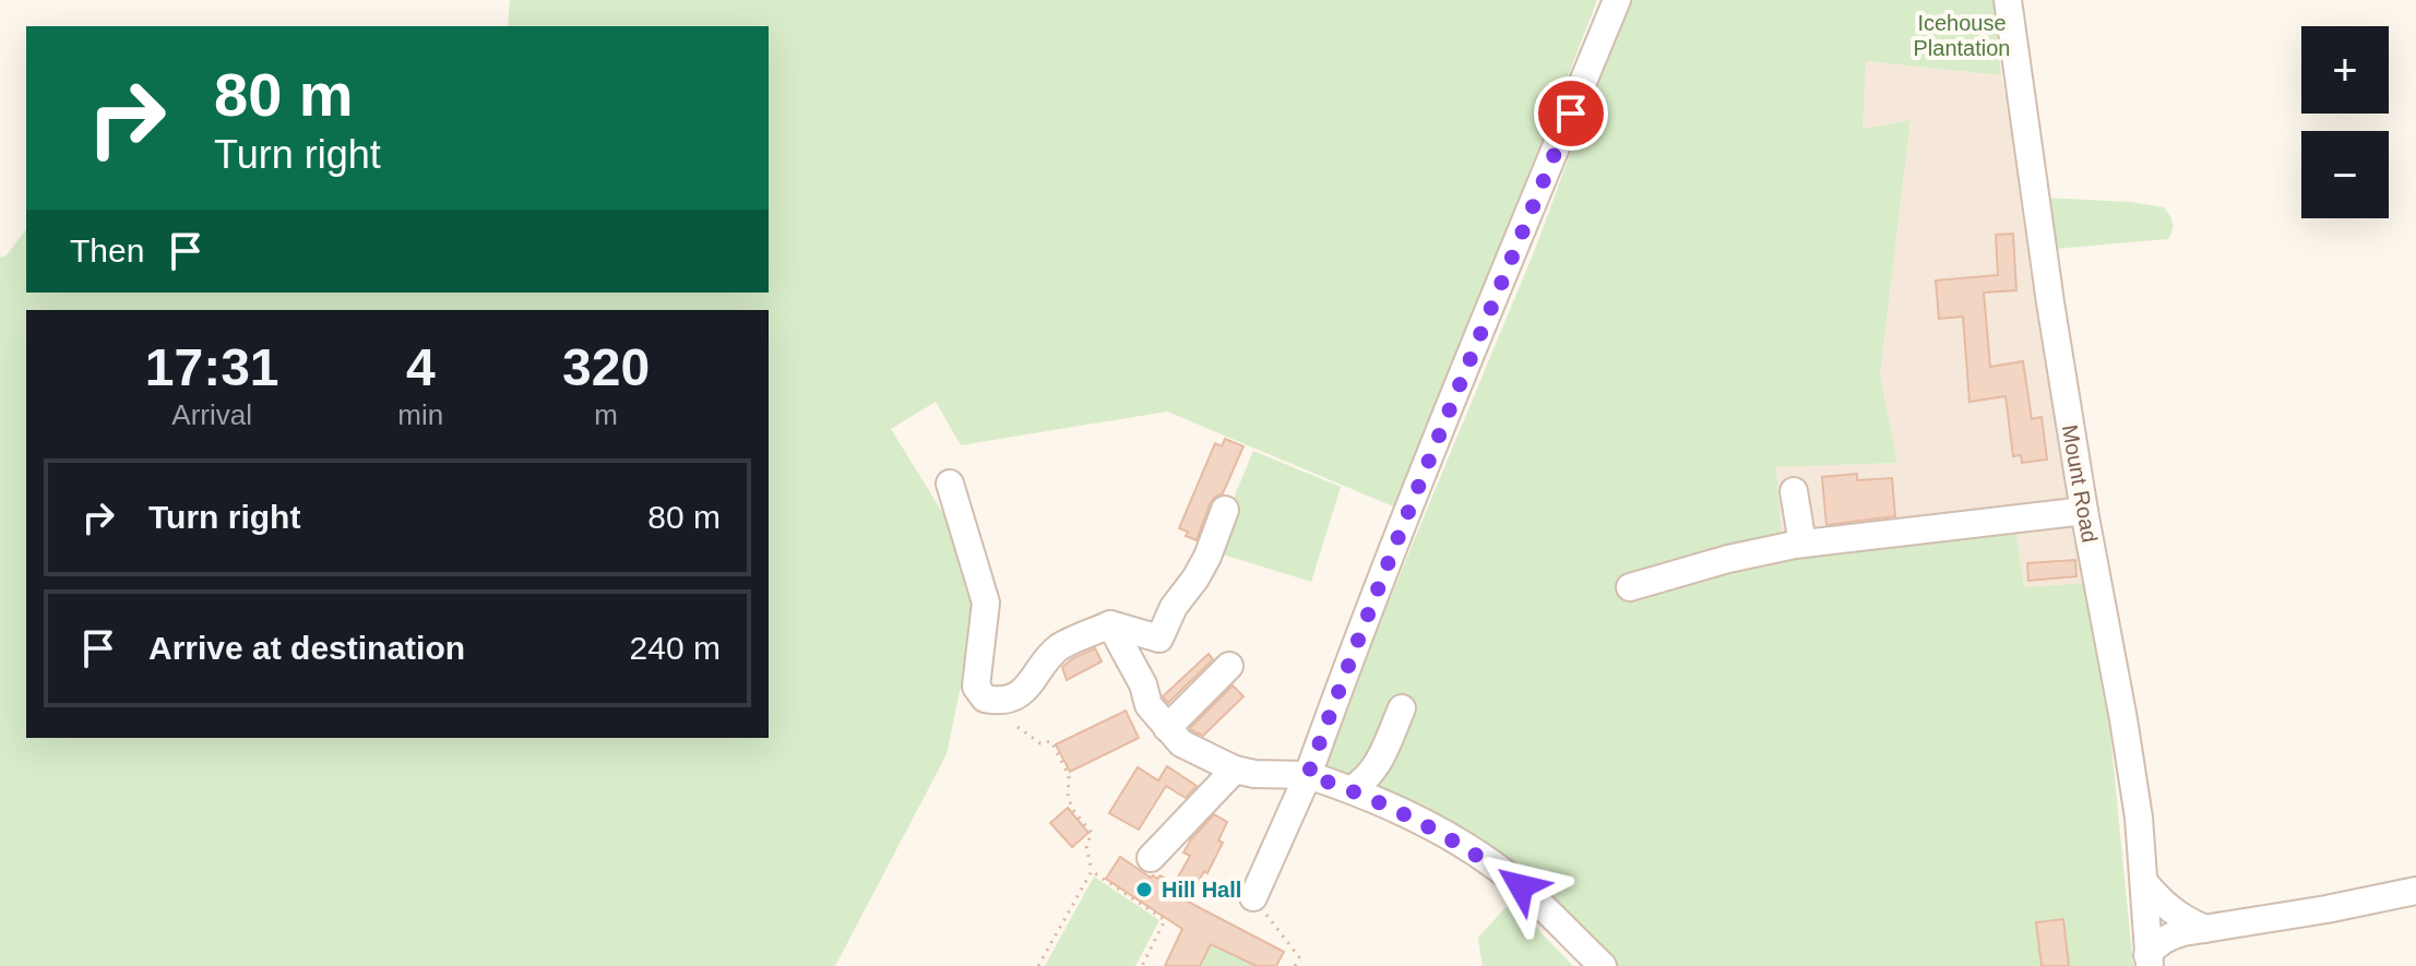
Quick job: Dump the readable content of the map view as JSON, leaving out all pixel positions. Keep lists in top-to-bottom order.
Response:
{
  "streets": {
    "street": ["Mount Road"]
  },
  "parks": ["Icehouse Plantation"],
  "places": ["Hill Hall"],
  "page": {
    "map_buttons": ["+", "−"],
    "turn": ["80 m", "Turn right"],
    "then": "Then",
    "eta": [
      "17:31",
      "Arrival",
      "4",
      "min",
      "320",
      "m"
    ],
    "list": [
      {
        "name": "Turn right",
        "value": "80 m"
      },
      {
        "name": "Arrive at destination",
        "value": "240 m"
      }
    ]
  }
}
